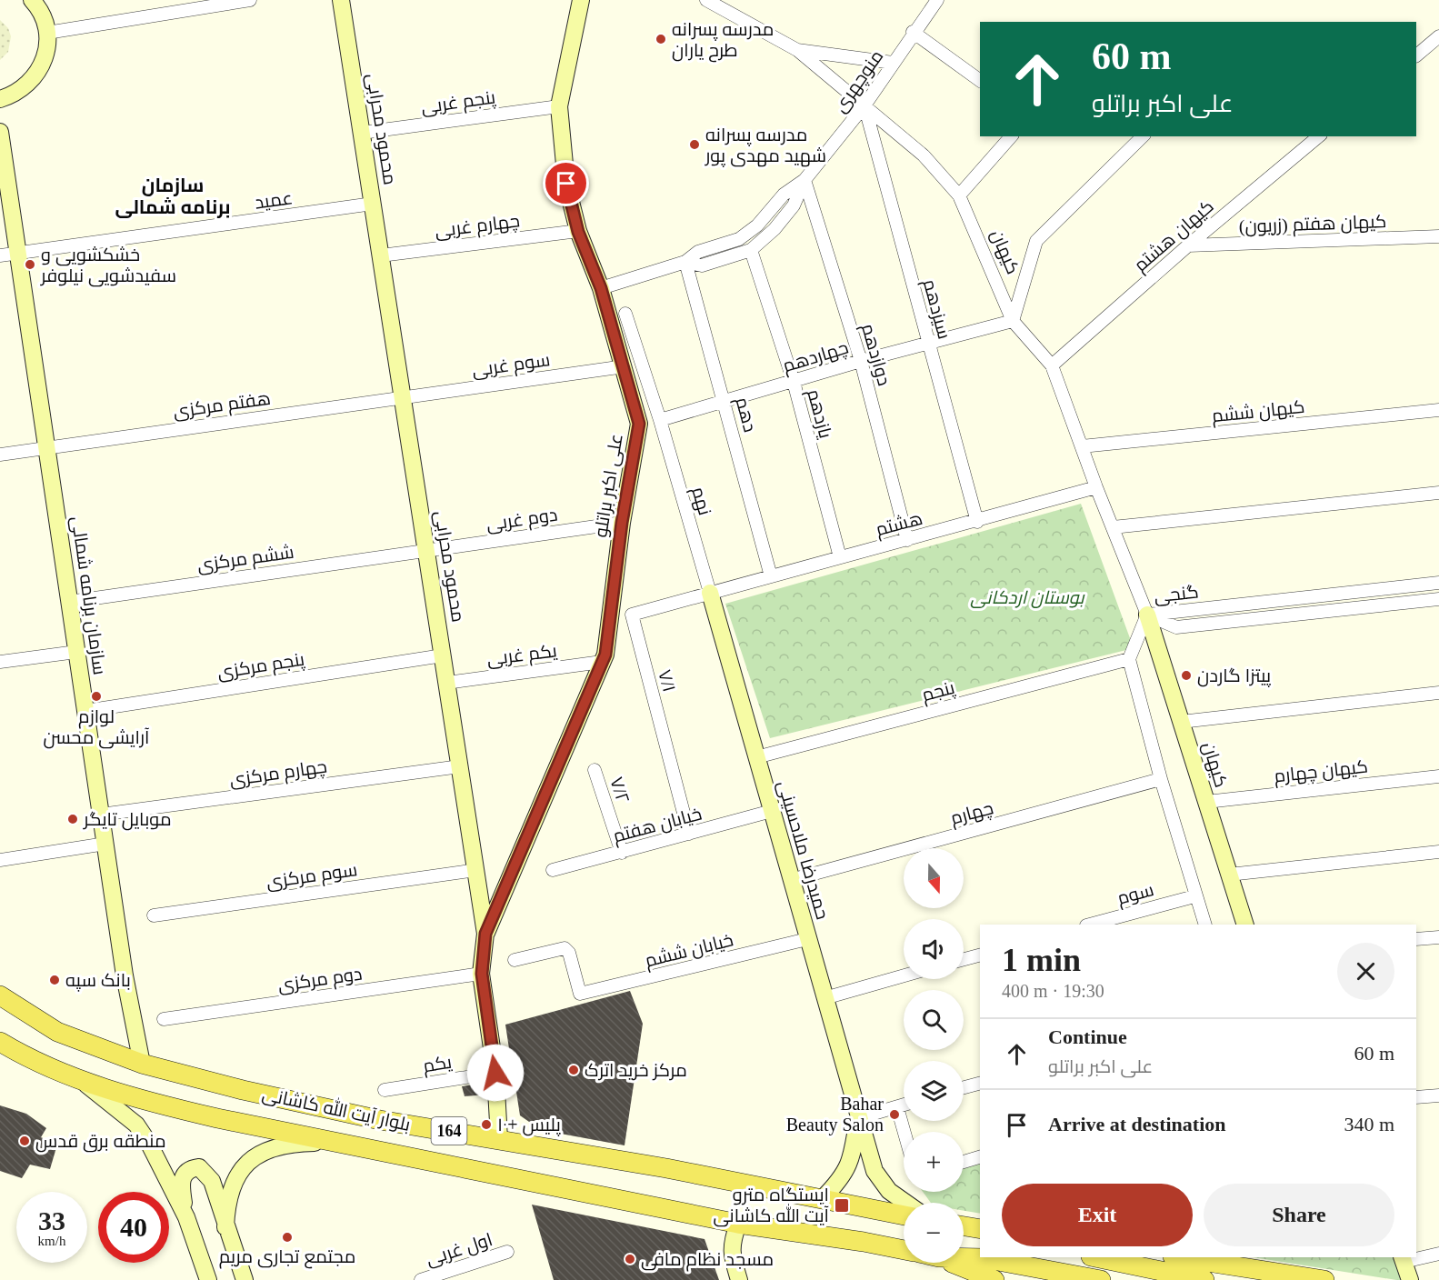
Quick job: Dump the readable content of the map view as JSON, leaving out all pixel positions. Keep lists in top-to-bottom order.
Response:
{
  "streets": {
    "main road": ["بلوار آیت الله کاشانی", "164"],
    "street": [
      "منوچهری",
      "پنجم غربی",
      "محمود محرابی",
      "عمید",
      "کیهان هفتم (زریون)",
      "چهارم غربی",
      "کیهان هشتم",
      "کیهان",
      "سیزدهم",
      "دوازدهم",
      "چهاردهم",
      "سوم غربی",
      "هفتم مرکزی",
      "کیهان ششم",
      "یازدهم",
      "دهم",
      "علی اکبر براتلو",
      "نهم",
      "دوم غربی",
      "هشتم",
      "ششم مرکزی",
      "گنجی",
      "سازمان برنامه شمالی",
      "یکم غربی",
      "پنجم مرکزی",
      "۷/۱",
      "پنجم",
      "کیهان چهارم",
      "چهارم مرکزی",
      "۷/۲",
      "چهارم",
      "خیابان هفتم",
      "حمیدرضا ملاحسینی",
      "سوم مرکزی",
      "سوم",
      "خیابان ششم",
      "دوم مرکزی",
      "یکم",
      "اول غربی"
    ]
  },
  "crossings": [
    ["منوچهری", "کیهان"],
    ["منوچهری", "سیزدهم"],
    ["منوچهری", "دوازدهم"],
    ["منوچهری", "یازدهم"],
    ["منوچهری", "دهم"],
    ["منوچهری", "علی اکبر براتلو"],
    ["پنجم غربی", "محمود محرابی"],
    ["پنجم غربی", "علی اکبر براتلو"],
    ["محمود محرابی", "عمید"],
    ["محمود محرابی", "چهارم غربی"],
    ["محمود محرابی", "سوم غربی"],
    ["محمود محرابی", "هفتم مرکزی"],
    ["محمود محرابی", "علی اکبر براتلو"],
    ["محمود محرابی", "دوم غربی"],
    ["محمود محرابی", "ششم مرکزی"],
    ["محمود محرابی", "یکم غربی"],
    ["محمود محرابی", "پنجم مرکزی"],
    ["محمود محرابی", "چهارم مرکزی"],
    ["محمود محرابی", "سوم مرکزی"],
    ["محمود محرابی", "دوم مرکزی"],
    ["محمود محرابی", "یکم"],
    ["محمود محرابی", "بلوار آیت الله کاشانی"],
    ["عمید", "سازمان برنامه شمالی"],
    ["کیهان هفتم (زریون)", "کیهان هشتم"],
    ["چهارم غربی", "علی اکبر براتلو"],
    ["کیهان هشتم", "کیهان"],
    ["کیهان", "سیزدهم"],
    ["کیهان", "چهاردهم"],
    ["کیهان", "کیهان ششم"],
    ["کیهان", "هشتم"],
    ["کیهان", "گنجی"],
    ["کیهان", "کیهان چهارم"],
    ["سیزدهم", "چهاردهم"],
    ["سیزدهم", "هشتم"],
    ["دوازدهم", "چهاردهم"],
    ["دوازدهم", "هشتم"],
    ["چهاردهم", "یازدهم"],
    ["چهاردهم", "دهم"],
    ["چهاردهم", "نهم"],
    ["سوم غربی", "هفتم مرکزی"],
    ["سوم غربی", "علی اکبر براتلو"],
    ["هفتم مرکزی", "سازمان برنامه شمالی"],
    ["یازدهم", "هشتم"],
    ["دهم", "هشتم"],
    ["علی اکبر براتلو", "دوم غربی"],
    ["علی اکبر براتلو", "یکم غربی"],
    ["نهم", "هشتم"],
    ["نهم", "۷/۱"],
    ["نهم", "حمیدرضا ملاحسینی"],
    ["دوم غربی", "ششم مرکزی"],
    ["هشتم", "۷/۱"],
    ["هشتم", "حمیدرضا ملاحسینی"],
    ["ششم مرکزی", "سازمان برنامه شمالی"],
    ["سازمان برنامه شمالی", "پنجم مرکزی"],
    ["سازمان برنامه شمالی", "چهارم مرکزی"],
    ["سازمان برنامه شمالی", "بلوار آیت الله کاشانی"],
    ["۷/۱", "خیابان هفتم"],
    ["۷/۱", "حمیدرضا ملاحسینی"],
    ["پنجم", "حمیدرضا ملاحسینی"],
    ["۷/۲", "خیابان هفتم"],
    ["چهارم", "حمیدرضا ملاحسینی"],
    ["خیابان هفتم", "حمیدرضا ملاحسینی"],
    ["حمیدرضا ملاحسینی", "خیابان ششم"]
  ],
  "districts": ["سازمان برنامه شمالی"],
  "parks": ["بوستان اردکانی"],
  "places": {
    "other": [
      "مدرسه پسرانه طرح یاران",
      "مدرسه پسرانه شهید مهدی پور",
      "خشکشویی و سفیدشویی نیلوفر",
      "پیتزا گاردن",
      "لوازم آرایشی محسن",
      "موبایل تایگر",
      "بانک سپه",
      "مرکز خرید اترک",
      "Bahar Beauty Salon",
      "پلیس +۱۰",
      "منطقه برق قدس",
      "مجتمع تجاری مریم",
      "مسجد نظام مافی"
    ],
    "transit": ["ایستگاه مترو آیت الله کاشانی"]
  },
  "north": "bottom",
  "page": {
    "turn": ["60 m", "علی اکبر براتلو"],
    "map_buttons": ["+", "−"],
    "heading": ["1 min", "400 m · 19:30"],
    "list": [
      {
        "name": "Continue",
        "note": "علی اکبر براتلو",
        "value": "60 m"
      },
      {
        "name": "Arrive at destination",
        "value": "340 m"
      }
    ],
    "buttons": ["Exit", "Share"],
    "speed": "33 km/h",
    "limit": "40"
  }
}
